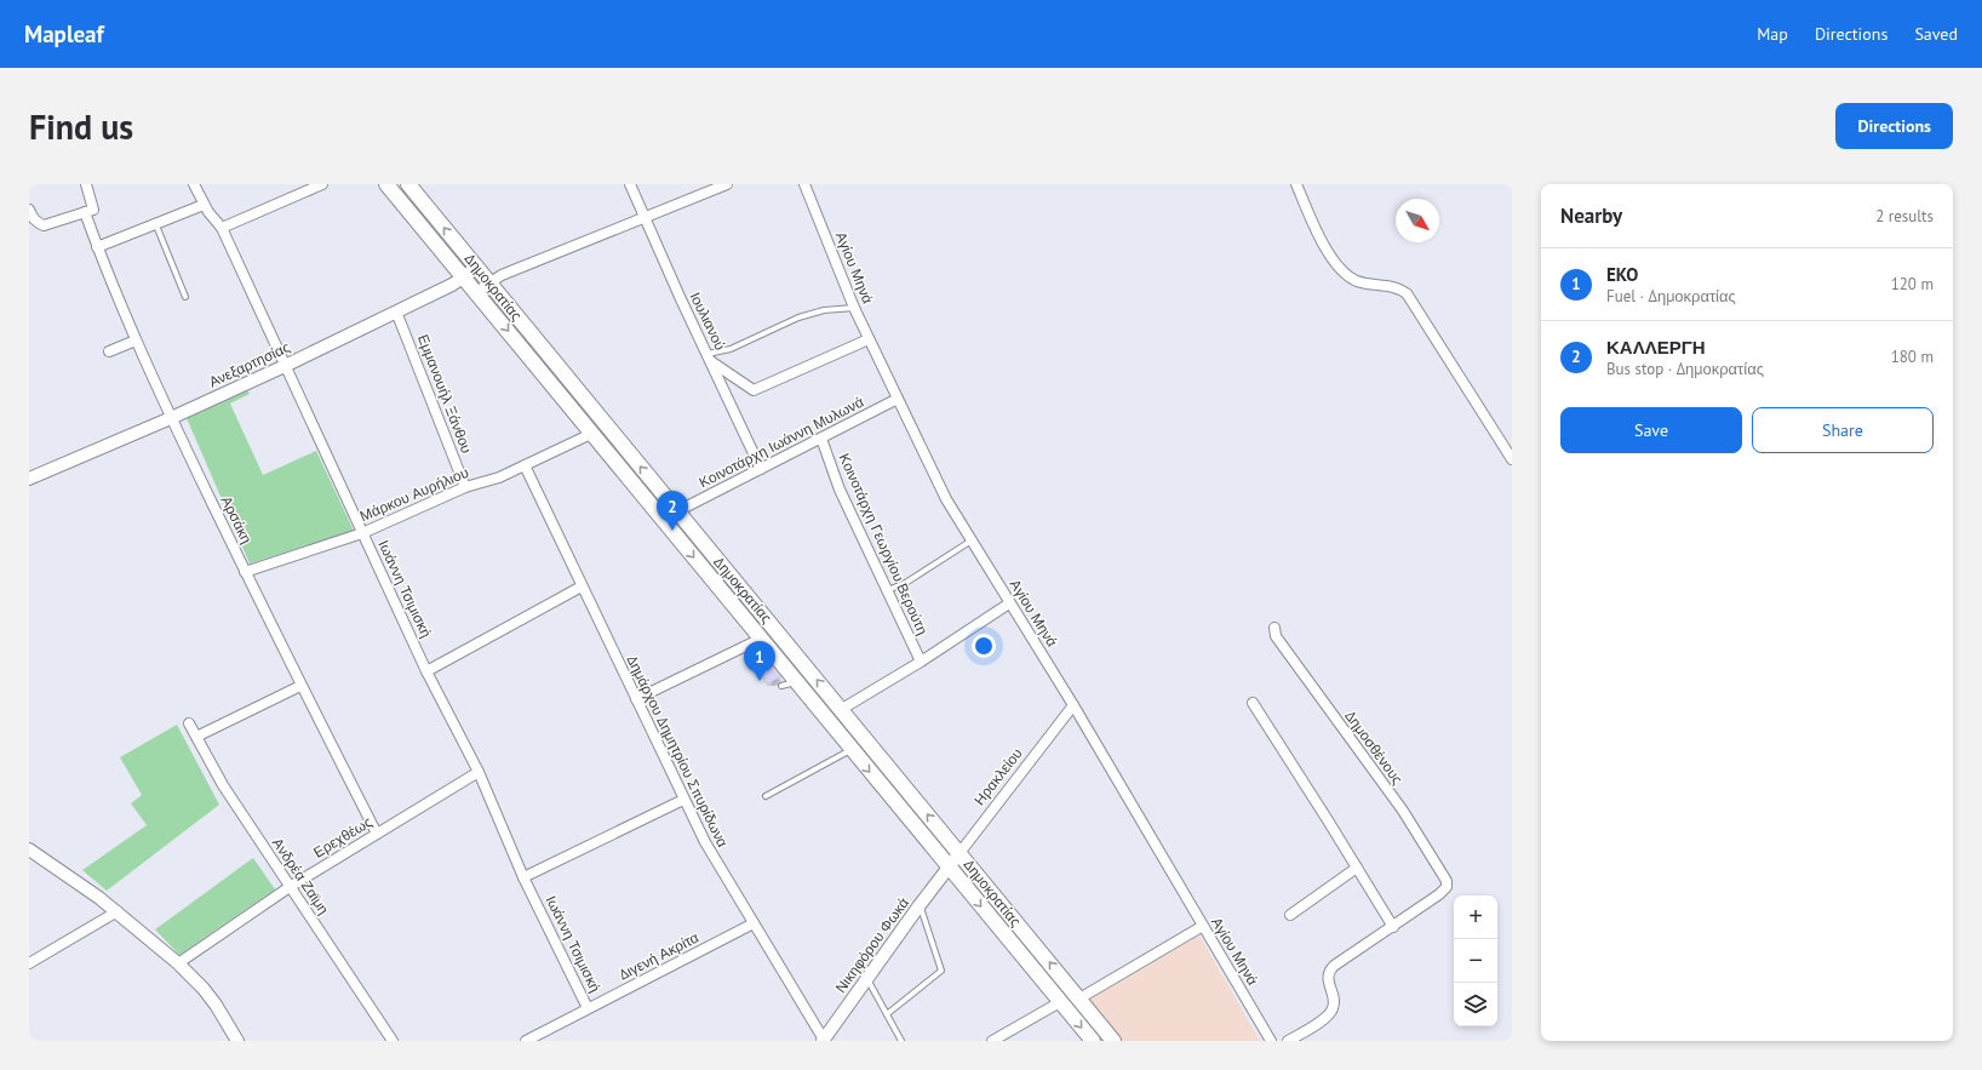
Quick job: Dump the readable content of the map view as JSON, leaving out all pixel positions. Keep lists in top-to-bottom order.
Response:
{
  "streets": {
    "main road": ["Δημοκρατίας"],
    "street": [
      "Αγίου Μηνά",
      "Ιουλιανού",
      "Ανεξαρτησίας",
      "Εμμανουήλ Ξάνθου",
      "Κοινοτάρχη Ιωάννη Μυλωνά",
      "Μάρκου Αυρήλιου",
      "Αρσάκη",
      "Κοινοτάρχη Γεωργίου Βερούτη",
      "Ιωάννη Τσιμισκή",
      "Δημοσθένους",
      "Δημάρχου Δημητρίου Σπυρίδωνα",
      "Ηρακλείου",
      "Ερεχθέως",
      "Ανδρέα Ζαϊμη",
      "Νικηφόρου Φωκά",
      "Διγενή Ακρίτα"
    ]
  },
  "crossings": [
    ["Αγίου Μηνά", "Κοινοτάρχη Ιωάννη Μυλωνά"],
    ["Αγίου Μηνά", "Ηρακλείου"],
    ["Δημοκρατίας", "Ανεξαρτησίας"],
    ["Δημοκρατίας", "Κοινοτάρχη Ιωάννη Μυλωνά"],
    ["Δημοκρατίας", "Μάρκου Αυρήλιου"],
    ["Δημοκρατίας", "Ηρακλείου"],
    ["Δημοκρατίας", "Νικηφόρου Φωκά"],
    ["Ιουλιανού", "Κοινοτάρχη Ιωάννη Μυλωνά"],
    ["Ανεξαρτησίας", "Εμμανουήλ Ξάνθου"],
    ["Ανεξαρτησίας", "Αρσάκη"],
    ["Ανεξαρτησίας", "Ιωάννη Τσιμισκή"],
    ["Εμμανουήλ Ξάνθου", "Μάρκου Αυρήλιου"],
    ["Κοινοτάρχη Ιωάννη Μυλωνά", "Κοινοτάρχη Γεωργίου Βερούτη"],
    ["Μάρκου Αυρήλιου", "Αρσάκη"],
    ["Μάρκου Αυρήλιου", "Ιωάννη Τσιμισκή"],
    ["Μάρκου Αυρήλιου", "Δημάρχου Δημητρίου Σπυρίδωνα"],
    ["Αρσάκη", "Ερεχθέως"],
    ["Ιωάννη Τσιμισκή", "Ερεχθέως"],
    ["Ιωάννη Τσιμισκή", "Διγενή Ακρίτα"],
    ["Δημάρχου Δημητρίου Σπυρίδωνα", "Νικηφόρου Φωκά"],
    ["Δημάρχου Δημητρίου Σπυρίδωνα", "Διγενή Ακρίτα"],
    ["Ηρακλείου", "Νικηφόρου Φωκά"],
    ["Ερεχθέως", "Ανδρέα Ζαϊμη"]
  ],
  "north": "bottom right",
  "page": {
    "header": "Mapleaf",
    "nav": ["Map", "Directions", "Saved"],
    "buttons": [
      "Directions",
      ["Save", "Share"]
    ],
    "title": "Find us",
    "heading": ["Nearby", "2 results"],
    "list": [
      {
        "mark": "1",
        "name": "EKO",
        "note": "Fuel · Δημοκρατίας",
        "value": "120 m"
      },
      {
        "mark": "2",
        "name": "ΚΑΛΛΕΡΓΗ",
        "note": "Bus stop · Δημοκρατίας",
        "value": "180 m"
      }
    ],
    "pins": ["2", "1"],
    "map_buttons": ["+", "−"]
  }
}
